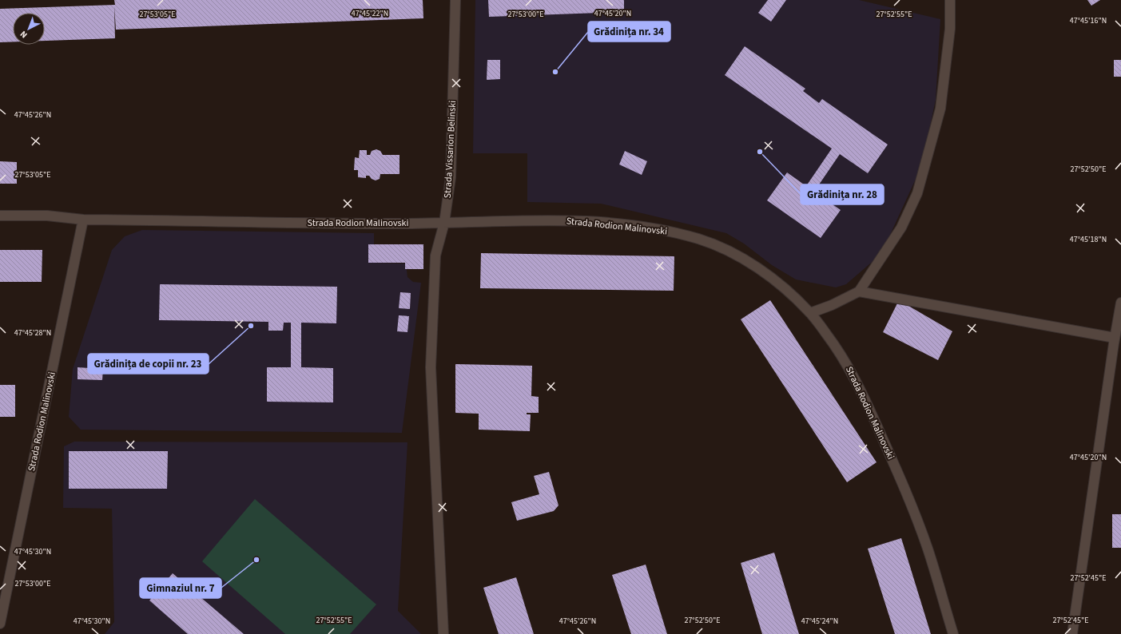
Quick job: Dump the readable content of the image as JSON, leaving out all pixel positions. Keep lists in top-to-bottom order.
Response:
{
  "streets": {
    "street": ["Strada Vissarion Belinski", "Strada Rodion Malinovski"]
  },
  "crossings": [
    ["Strada Vissarion Belinski", "Strada Rodion Malinovski"]
  ],
  "places": [
    "Grădinița nr. 34",
    "Grădinița nr. 28",
    "Grădinița de copii nr. 23",
    "Gimnaziul nr. 7"
  ],
  "north": "bottom left",
  "coordinates": [
    "47°45'22\"N",
    "47°45'20\"N",
    "27°53'05\"E",
    "27°53'00\"E",
    "27°52'55\"E",
    "47°45'16\"N",
    "47°45'26\"N",
    "27°52'50\"E",
    "47°45'18\"N",
    "47°45'28\"N",
    "47°45'30\"N",
    "27°52'45\"E",
    "47°45'24\"N"
  ]
}
